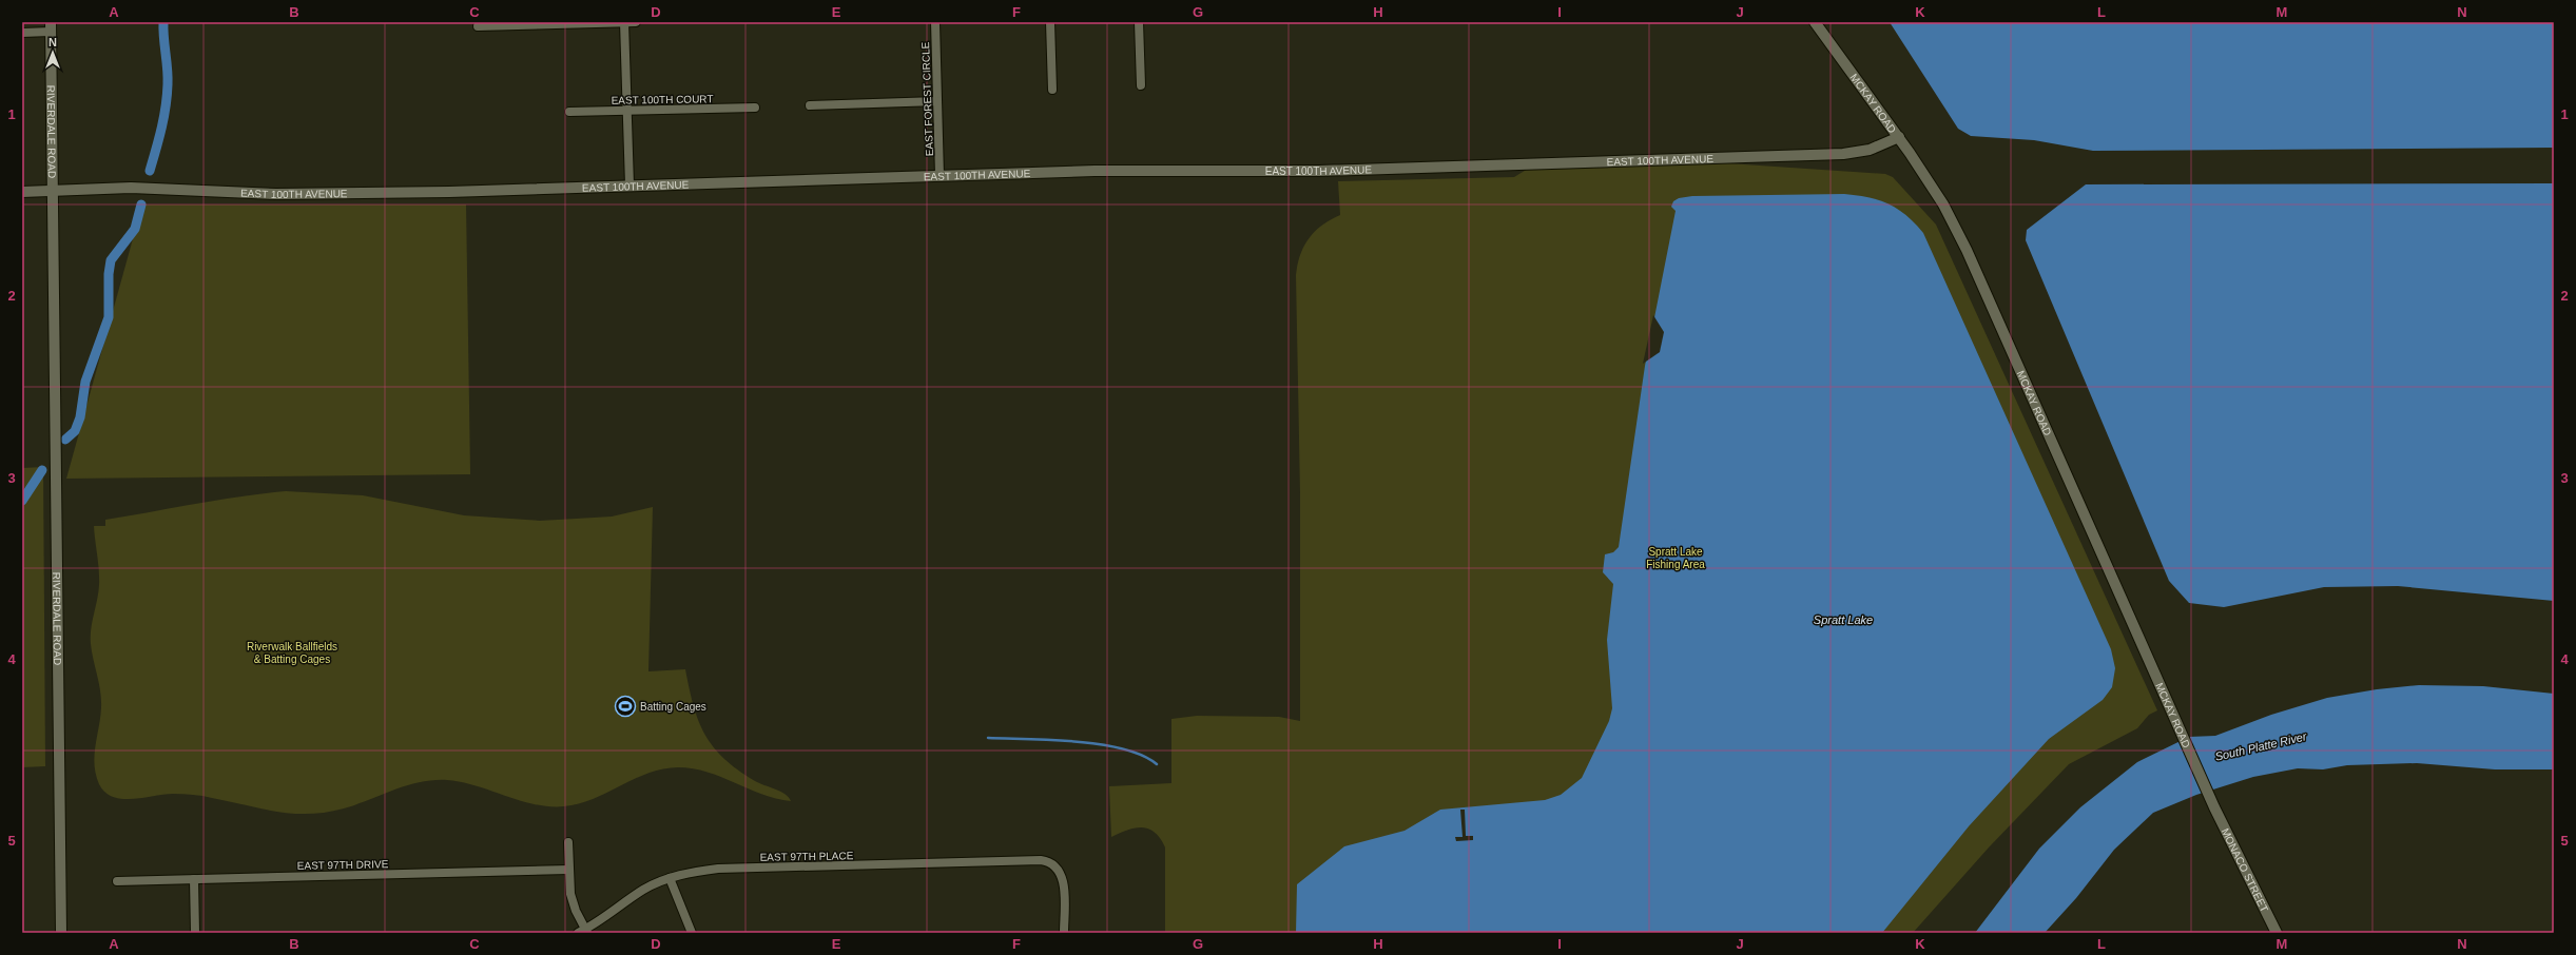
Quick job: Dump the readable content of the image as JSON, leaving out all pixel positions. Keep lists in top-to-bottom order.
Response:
{
  "streets": {
    "street": [
      "EAST 100TH COURT",
      "EAST FOREST CIRCLE",
      "MCKAY ROAD",
      "RIVERDALE ROAD",
      "EAST 100TH AVENUE",
      "EAST 97TH PLACE",
      "EAST 97TH DRIVE",
      "MONACO STREET"
    ]
  },
  "crossings": [
    ["EAST FOREST CIRCLE", "EAST 100TH AVENUE"],
    ["MCKAY ROAD", "EAST 100TH AVENUE"],
    ["MCKAY ROAD", "MONACO STREET"],
    ["RIVERDALE ROAD", "EAST 100TH AVENUE"]
  ],
  "water": ["Spratt Lake", "South Platte River"],
  "parks": ["Spratt Lake Fishing Area", "Riverwalk Ballfields & Batting Cages"],
  "places": {
    "sports": ["Batting Cages"]
  },
  "north": "top",
  "grid": {
    "columns": [
      "A",
      "B",
      "C",
      "D",
      "E",
      "F",
      "G",
      "H",
      "I",
      "J",
      "K",
      "L",
      "M",
      "N"
    ],
    "rows": [
      "1",
      "2",
      "3",
      "4",
      "5"
    ]
  }
}
